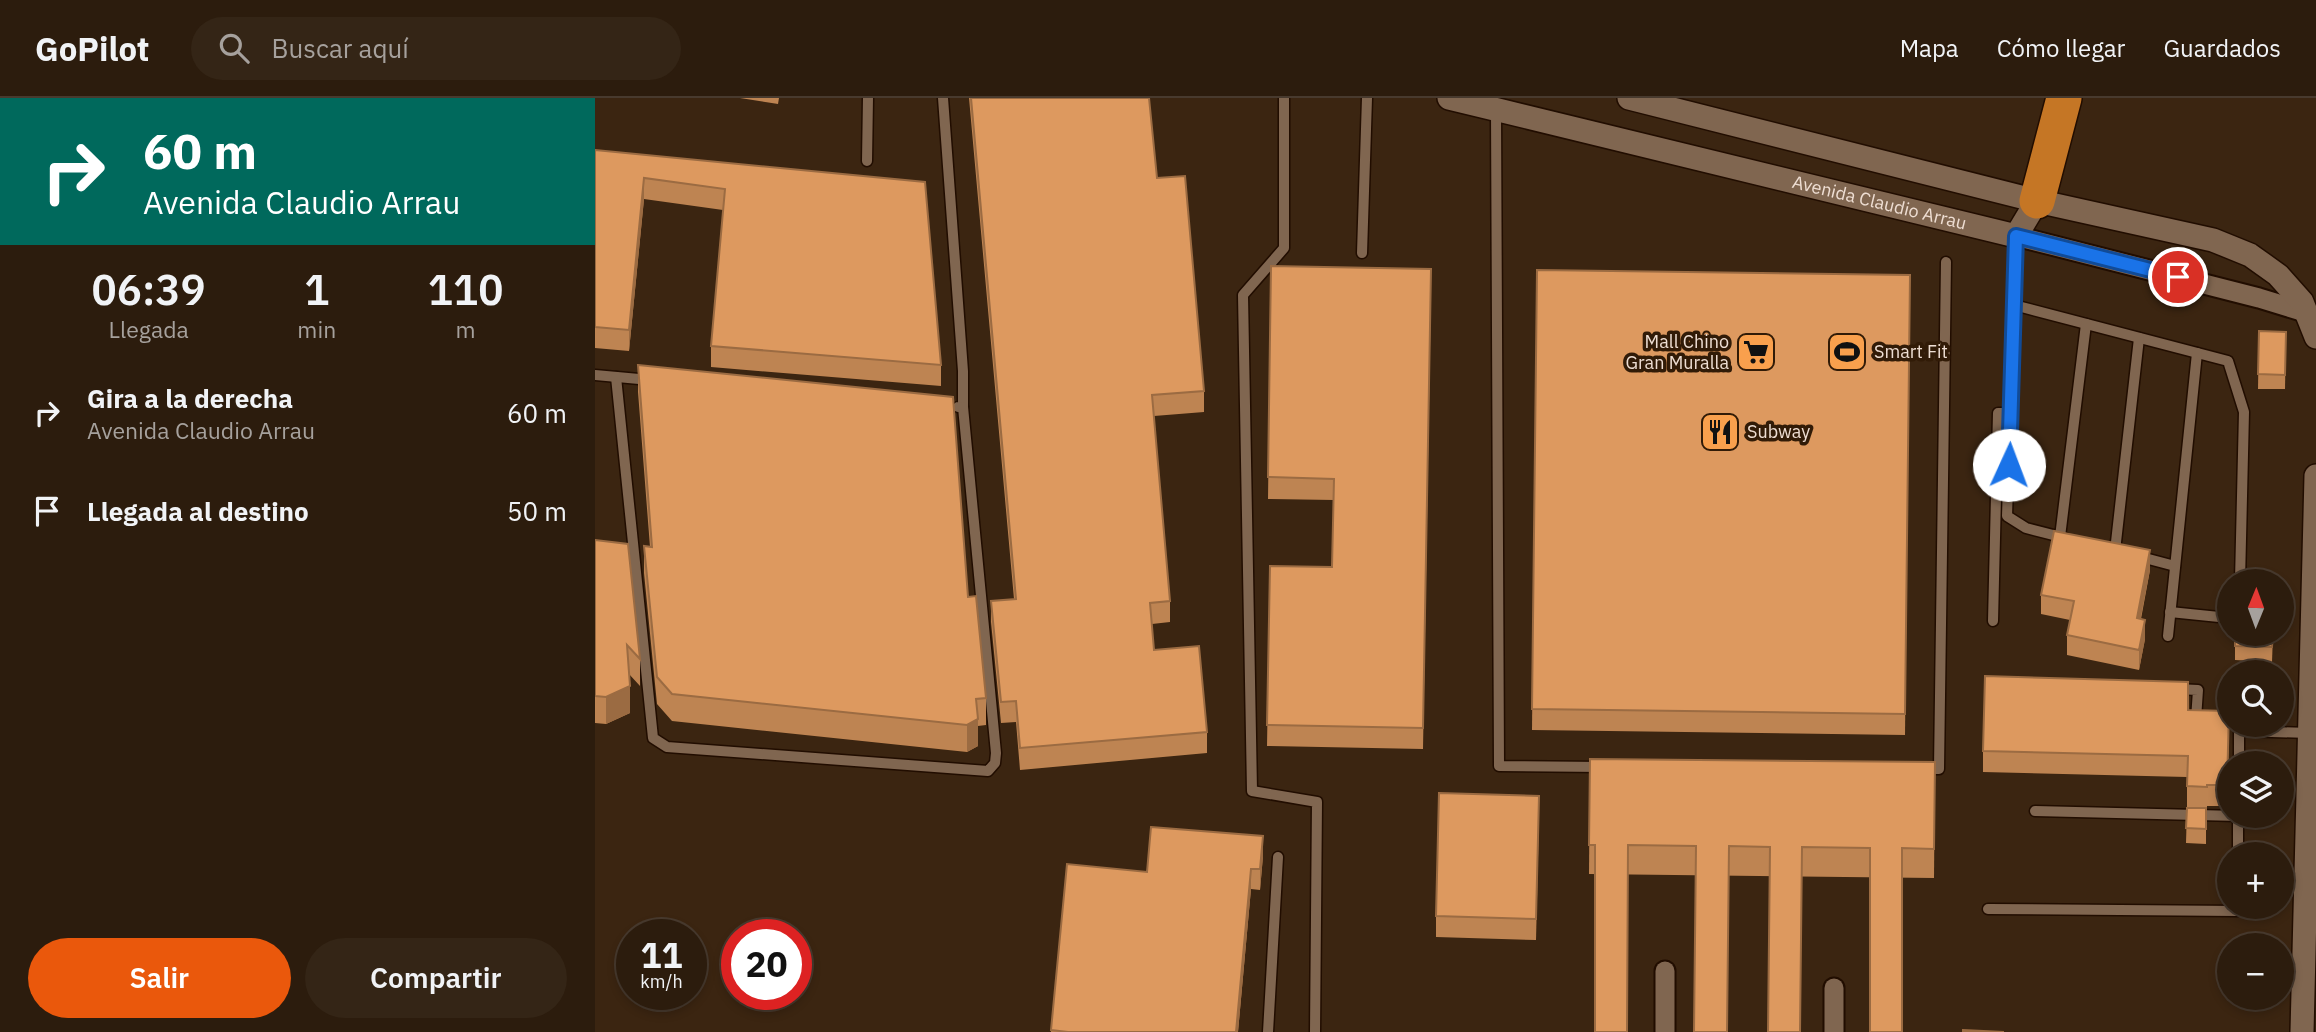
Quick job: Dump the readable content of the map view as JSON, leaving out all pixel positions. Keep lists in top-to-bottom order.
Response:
{
  "streets": {
    "street": ["Avenida Claudio Arrau"]
  },
  "places": {
    "supermarket": ["Mall Chino Gran Muralla"],
    "sports": ["Smart Fit"],
    "restaurant": ["Subway"]
  },
  "north": "top",
  "page": {
    "header": "GoPilot",
    "search": "Buscar aquí",
    "nav": ["Mapa", "Cómo llegar", "Guardados"],
    "turn": ["60 m", "Avenida Claudio Arrau"],
    "eta": [
      "06:39",
      "Llegada",
      "1",
      "min",
      "110",
      "m"
    ],
    "list": [
      {
        "name": "Gira a la derecha",
        "note": "Avenida Claudio Arrau",
        "value": "60 m"
      },
      {
        "name": "Llegada al destino",
        "value": "50 m"
      }
    ],
    "map_buttons": ["+", "−"],
    "speed": "11 km/h",
    "limit": "20",
    "buttons": ["Salir", "Compartir"]
  }
}
